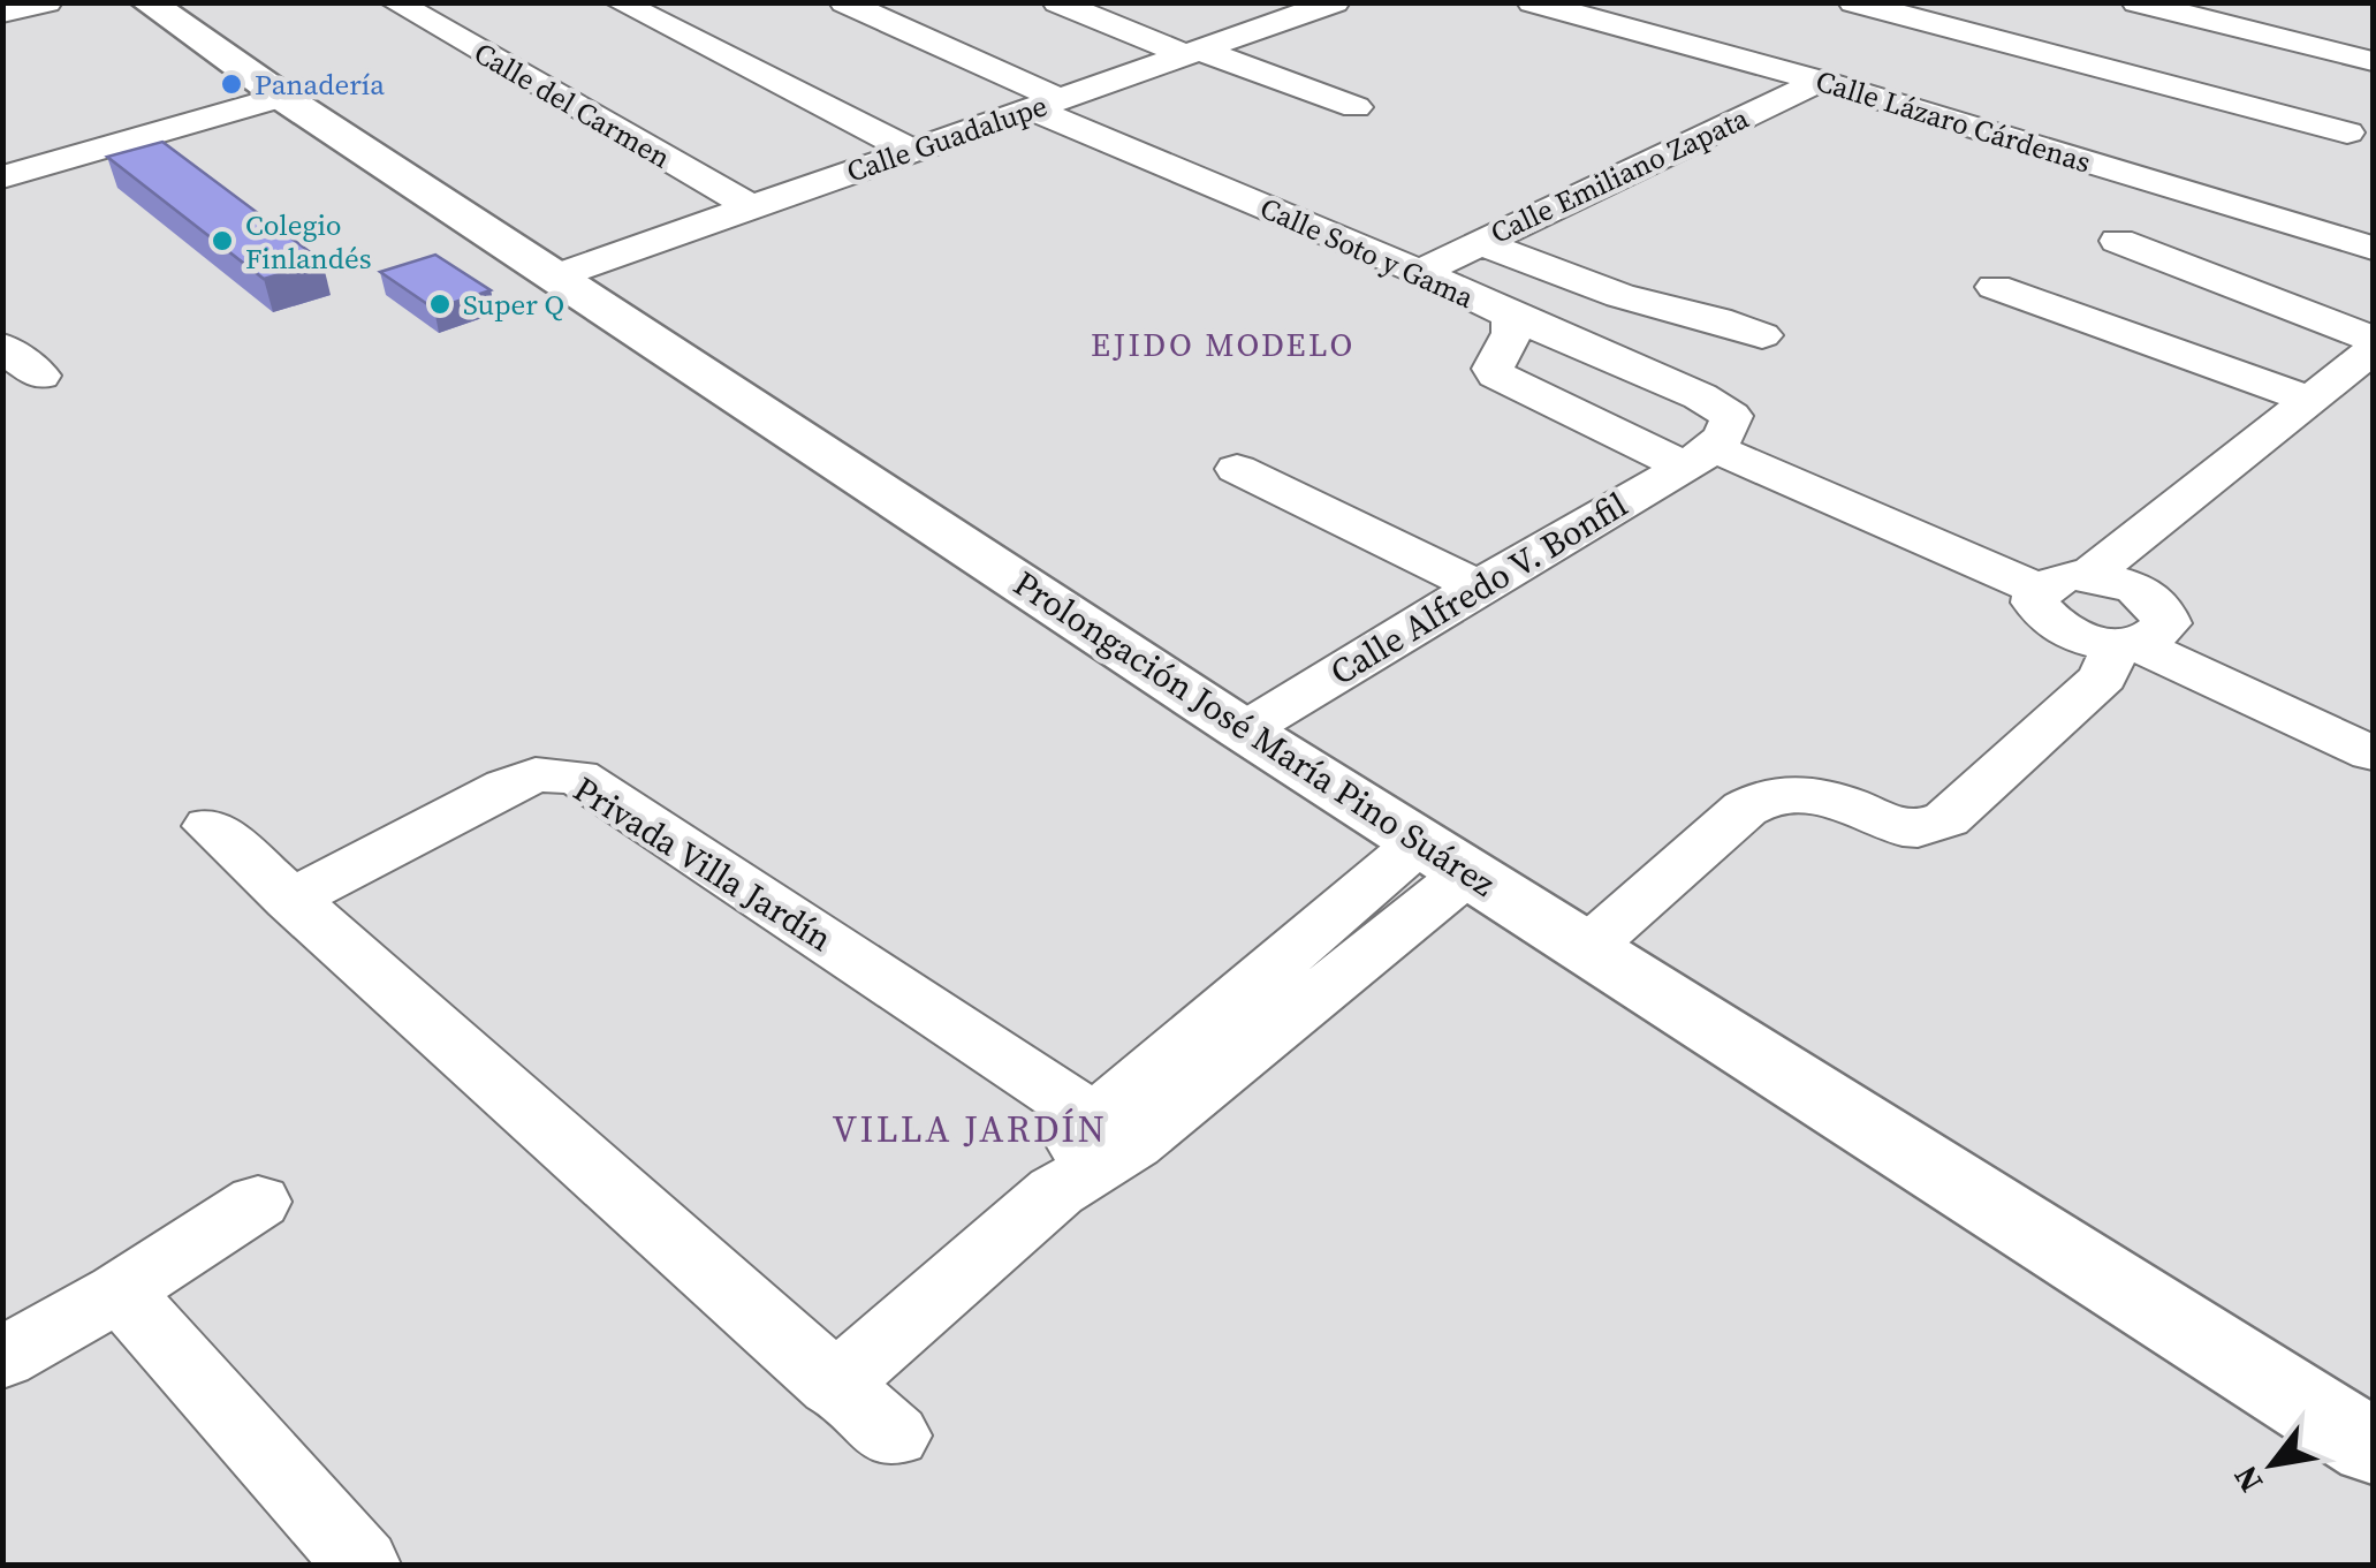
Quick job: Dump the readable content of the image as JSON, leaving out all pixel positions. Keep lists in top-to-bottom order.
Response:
{
  "streets": {
    "main road": ["Prolongación José María Pino Suárez"],
    "street": [
      "Calle del Carmen",
      "Calle Lázaro Cárdenas",
      "Calle Guadalupe",
      "Calle Emiliano Zapata",
      "Calle Soto y Gama",
      "Calle Alfredo V. Bonfil",
      "Privada Villa Jardín"
    ]
  },
  "crossings": [
    ["Calle del Carmen", "Calle Guadalupe"],
    ["Calle Lázaro Cárdenas", "Calle Emiliano Zapata"],
    ["Calle Guadalupe", "Calle Soto y Gama"],
    ["Calle Guadalupe", "Prolongación José María Pino Suárez"],
    ["Calle Emiliano Zapata", "Calle Soto y Gama"],
    ["Calle Soto y Gama", "Calle Alfredo V. Bonfil"],
    ["Calle Alfredo V. Bonfil", "Prolongación José María Pino Suárez"]
  ],
  "districts": ["EJIDO MODELO", "VILLA JARDÍN"],
  "places": ["Panadería", "Colegio Finlandés", "Super Q"],
  "north": "bottom left"
}
